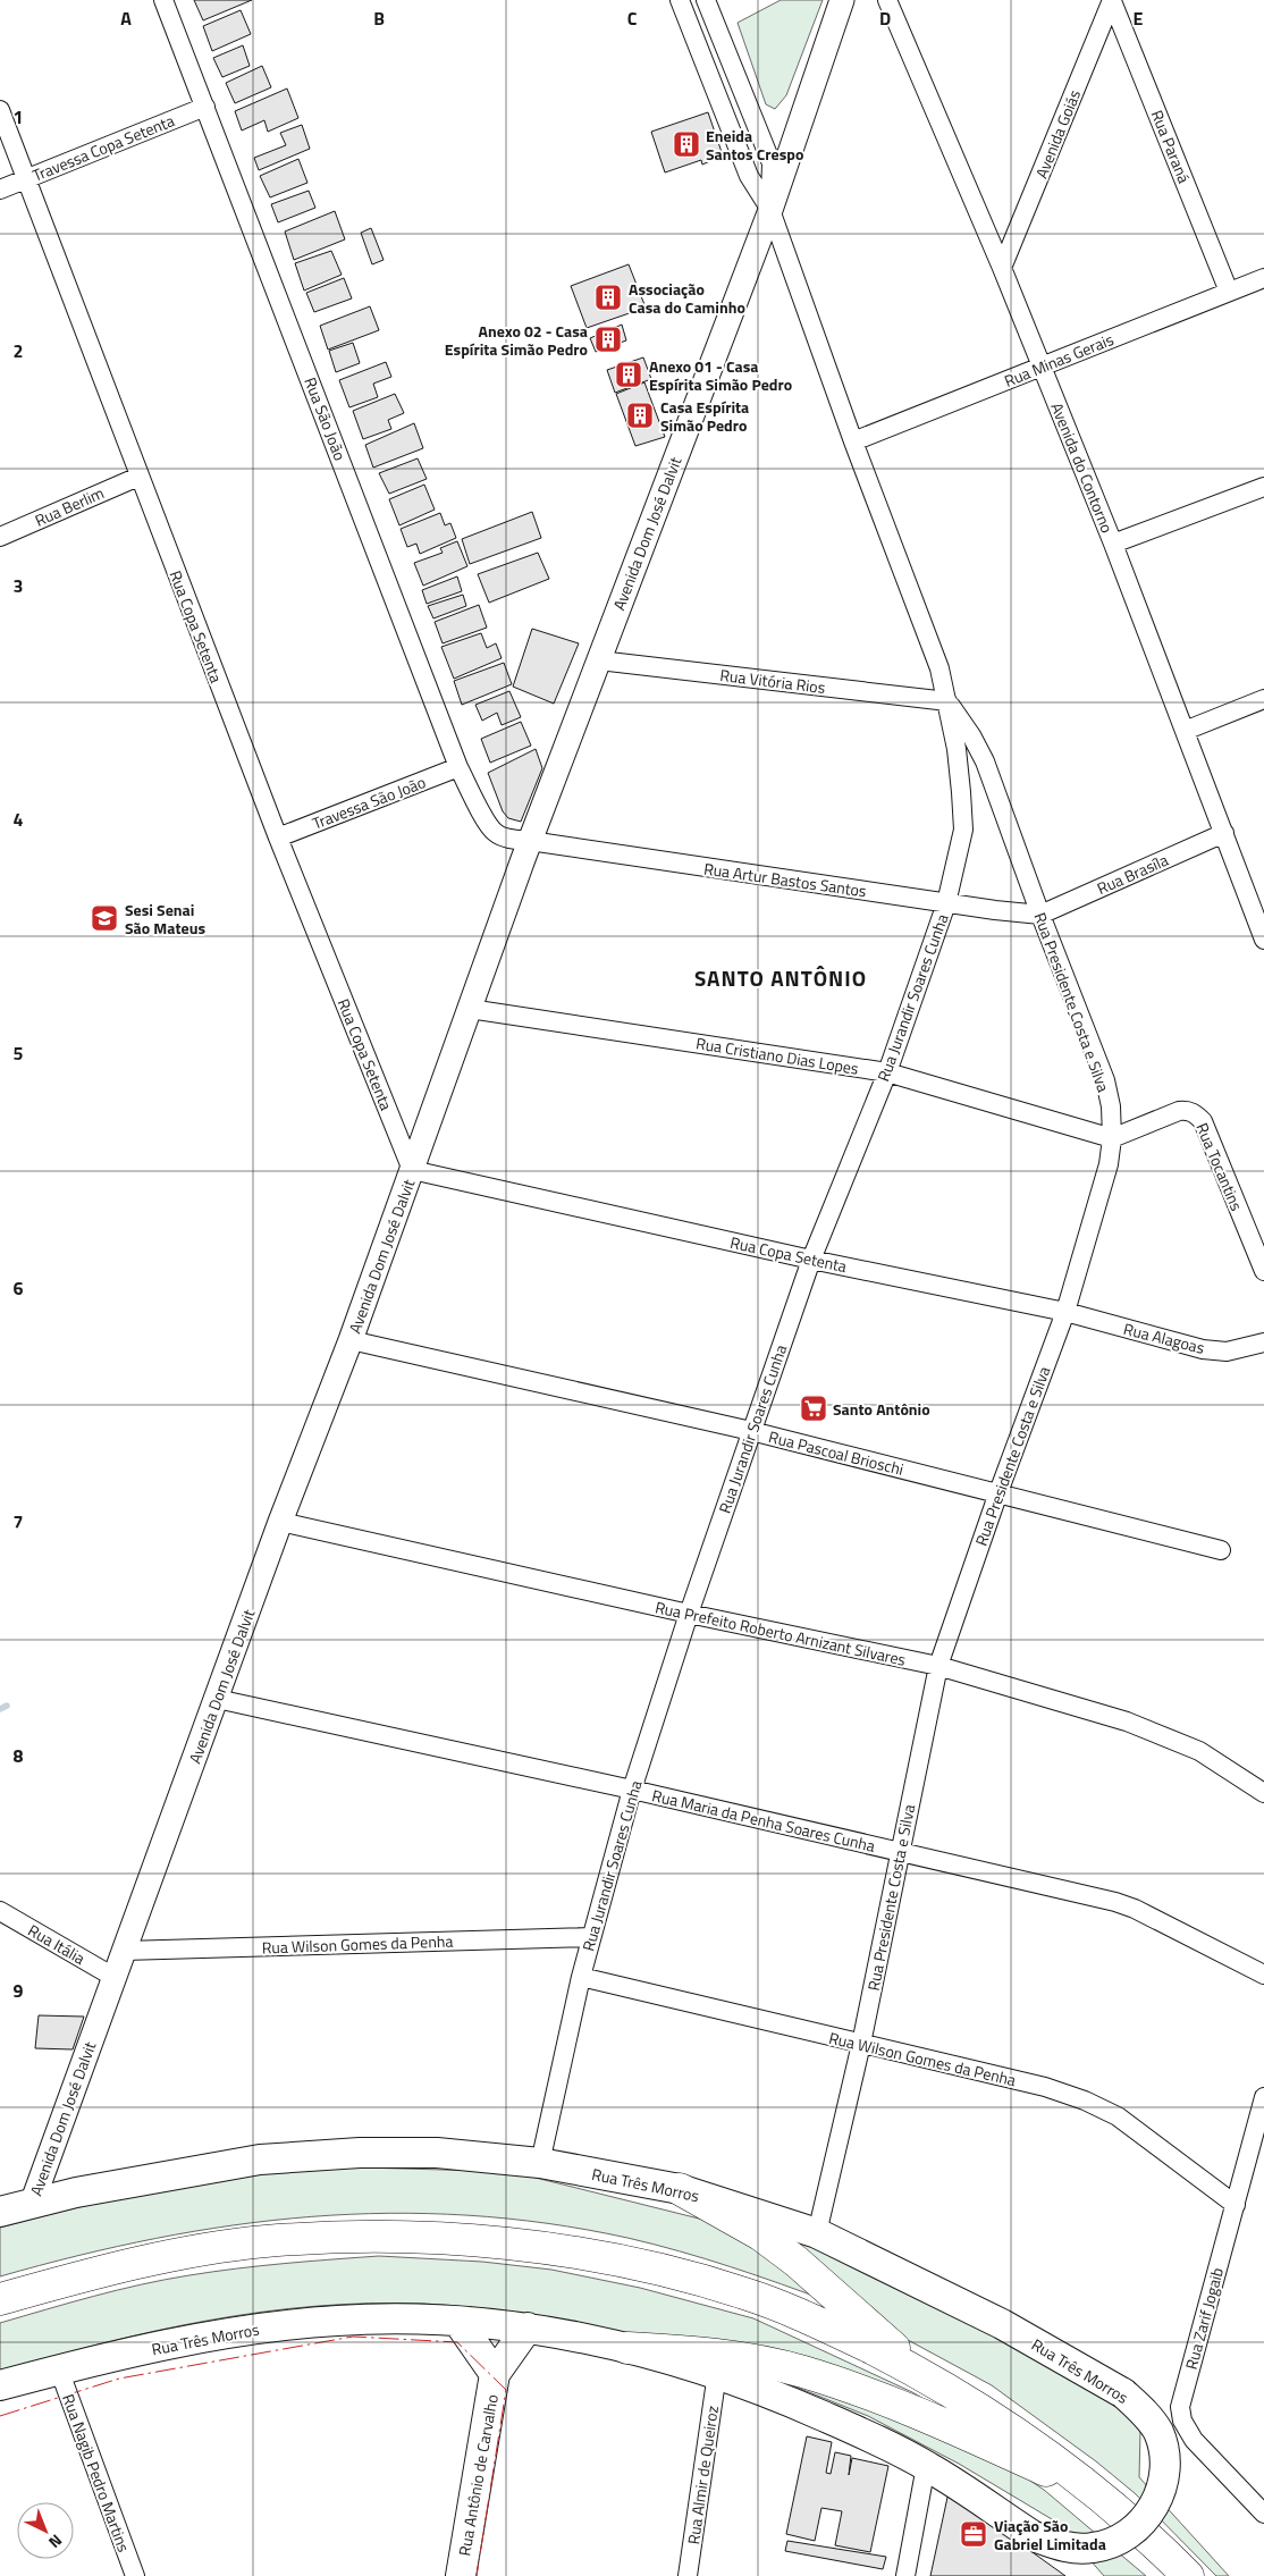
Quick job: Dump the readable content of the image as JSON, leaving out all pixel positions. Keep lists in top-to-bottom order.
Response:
{
  "streets": {
    "main road": ["Rua Três Morros", "Rua Antônio de Carvalho"],
    "street": [
      "Avenida Goiás",
      "Rua Paraná",
      "Travessa Copa Setenta",
      "Rua Minas Gerais",
      "Rua São João",
      "Avenida do Contorno",
      "Rua Berlim",
      "Avenida Dom José Dalvit",
      "Rua Copa Setenta",
      "Rua Vitória Rios",
      "Travessa São João",
      "Rua Brasíla",
      "Rua Artur Bastos Santos",
      "Rua Jurandir Soares Cunha",
      "Rua Presidente Costa e Silva",
      "Rua Cristiano Dias Lopes",
      "Rua Tocantins",
      "Rua Alagoas",
      "Rua Pascoal Brioschi",
      "Rua Prefeito Roberto Arnizant Silvares",
      "Rua Maria da Penha Soares Cunha",
      "Rua Itália",
      "Rua Wilson Gomes da Penha",
      "Rua Zarif Jogaib",
      "Rua Nagib Pedro Martins",
      "Rua Almir de Queiroz"
    ]
  },
  "crossings": [
    ["Avenida Goiás", "Rua Paraná"],
    ["Avenida Goiás", "Avenida do Contorno"],
    ["Rua Paraná", "Rua Minas Gerais"],
    ["Travessa Copa Setenta", "Rua São João"],
    ["Travessa Copa Setenta", "Rua Copa Setenta"],
    ["Rua Minas Gerais", "Avenida do Contorno"],
    ["Rua Minas Gerais", "Rua Jurandir Soares Cunha"],
    ["Rua São João", "Avenida Dom José Dalvit"],
    ["Rua São João", "Travessa São João"],
    ["Rua São João", "Rua Artur Bastos Santos"],
    ["Avenida do Contorno", "Rua Brasíla"],
    ["Rua Berlim", "Rua Copa Setenta"],
    ["Avenida Dom José Dalvit", "Rua Copa Setenta"],
    ["Avenida Dom José Dalvit", "Rua Vitória Rios"],
    ["Avenida Dom José Dalvit", "Rua Artur Bastos Santos"],
    ["Avenida Dom José Dalvit", "Rua Jurandir Soares Cunha"],
    ["Avenida Dom José Dalvit", "Rua Cristiano Dias Lopes"],
    ["Avenida Dom José Dalvit", "Rua Pascoal Brioschi"],
    ["Avenida Dom José Dalvit", "Rua Prefeito Roberto Arnizant Silvares"],
    ["Avenida Dom José Dalvit", "Rua Maria da Penha Soares Cunha"],
    ["Avenida Dom José Dalvit", "Rua Itália"],
    ["Avenida Dom José Dalvit", "Rua Wilson Gomes da Penha"],
    ["Avenida Dom José Dalvit", "Rua Três Morros"],
    ["Rua Copa Setenta", "Travessa São João"],
    ["Rua Copa Setenta", "Rua Jurandir Soares Cunha"],
    ["Rua Copa Setenta", "Rua Presidente Costa e Silva"],
    ["Rua Copa Setenta", "Rua Alagoas"],
    ["Rua Vitória Rios", "Rua Jurandir Soares Cunha"],
    ["Rua Vitória Rios", "Rua Presidente Costa e Silva"],
    ["Rua Brasíla", "Rua Artur Bastos Santos"],
    ["Rua Brasíla", "Rua Presidente Costa e Silva"],
    ["Rua Artur Bastos Santos", "Rua Jurandir Soares Cunha"],
    ["Rua Artur Bastos Santos", "Rua Presidente Costa e Silva"],
    ["Rua Jurandir Soares Cunha", "Rua Presidente Costa e Silva"],
    ["Rua Jurandir Soares Cunha", "Rua Cristiano Dias Lopes"],
    ["Rua Jurandir Soares Cunha", "Rua Pascoal Brioschi"],
    ["Rua Jurandir Soares Cunha", "Rua Prefeito Roberto Arnizant Silvares"],
    ["Rua Jurandir Soares Cunha", "Rua Maria da Penha Soares Cunha"],
    ["Rua Jurandir Soares Cunha", "Rua Wilson Gomes da Penha"],
    ["Rua Jurandir Soares Cunha", "Rua Três Morros"],
    ["Rua Presidente Costa e Silva", "Rua Cristiano Dias Lopes"],
    ["Rua Presidente Costa e Silva", "Rua Tocantins"],
    ["Rua Presidente Costa e Silva", "Rua Alagoas"],
    ["Rua Presidente Costa e Silva", "Rua Pascoal Brioschi"],
    ["Rua Presidente Costa e Silva", "Rua Prefeito Roberto Arnizant Silvares"],
    ["Rua Presidente Costa e Silva", "Rua Maria da Penha Soares Cunha"],
    ["Rua Presidente Costa e Silva", "Rua Wilson Gomes da Penha"],
    ["Rua Presidente Costa e Silva", "Rua Três Morros"],
    ["Rua Cristiano Dias Lopes", "Rua Tocantins"],
    ["Rua Wilson Gomes da Penha", "Rua Zarif Jogaib"],
    ["Rua Três Morros", "Rua Nagib Pedro Martins"],
    ["Rua Três Morros", "Rua Antônio de Carvalho"],
    ["Rua Três Morros", "Rua Almir de Queiroz"]
  ],
  "districts": ["SANTO ANTÔNIO"],
  "places": {
    "building": [
      "Eneida Santos Crespo",
      "Associação Casa do Caminho",
      "Anexo 02 - Casa Espírita Simão Pedro",
      "Anexo 01 - Casa Espírita Simão Pedro",
      "Casa Espírita Simão Pedro"
    ],
    "school or university": ["Sesi Senai São Mateus"],
    "supermarket": ["Santo Antônio"],
    "office": ["Viação São Gabriel Limitada"]
  },
  "north": "bottom right",
  "grid": {
    "columns": [
      "A",
      "B",
      "C",
      "D",
      "E"
    ],
    "rows": [
      "1",
      "2",
      "3",
      "4",
      "5",
      "6",
      "7",
      "8",
      "9"
    ]
  }
}
